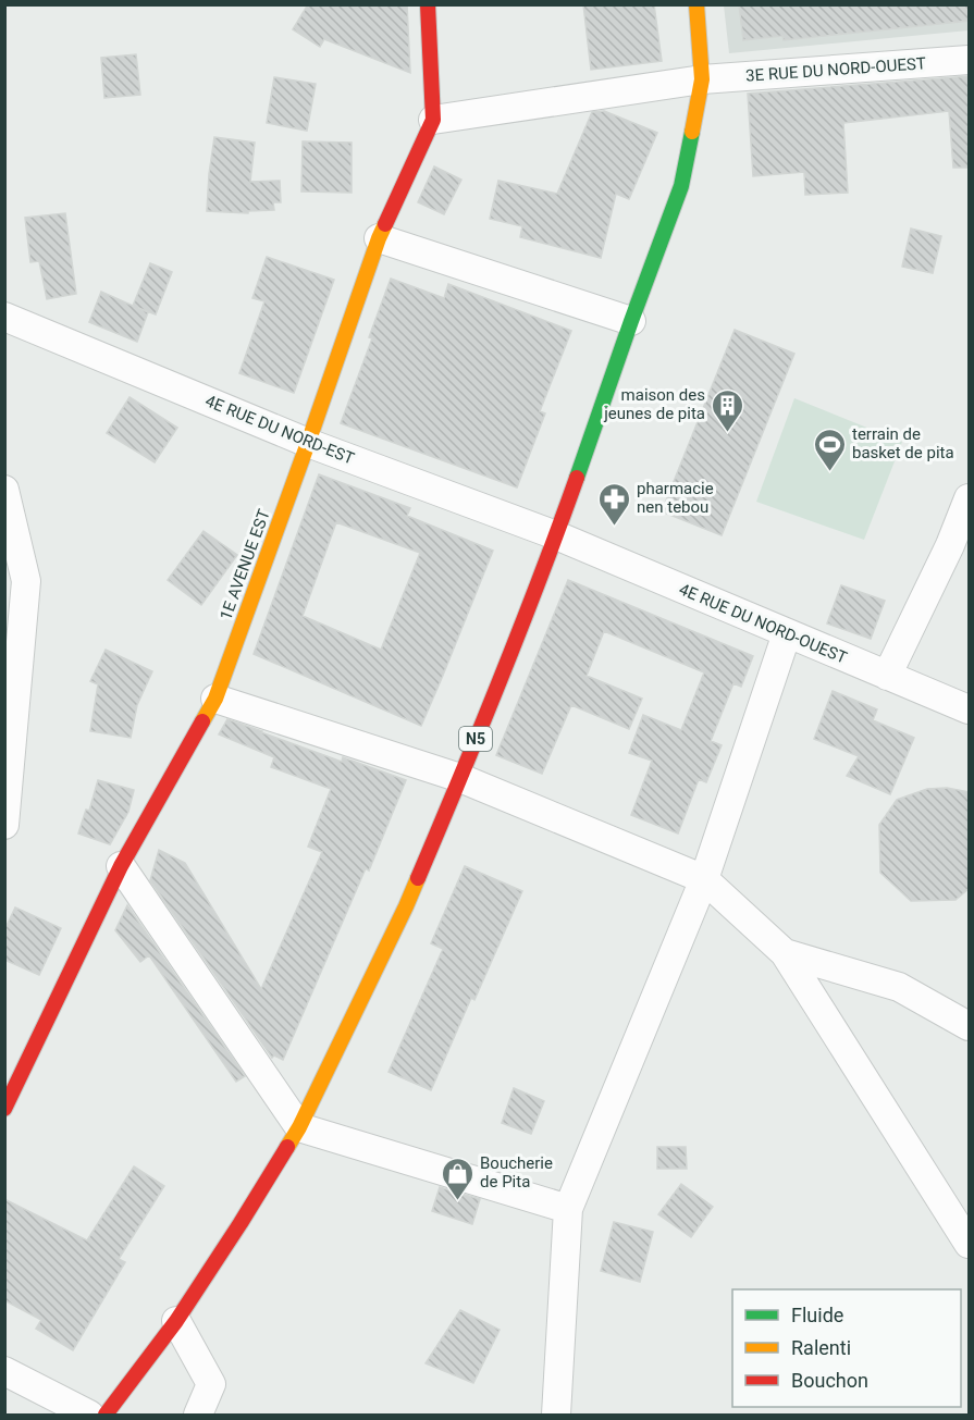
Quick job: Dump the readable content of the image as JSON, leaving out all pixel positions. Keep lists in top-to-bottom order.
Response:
{
  "streets": {
    "main road": ["1E AVENUE EST", "N5"],
    "street": ["3E RUE DU NORD-OUEST", "4E RUE DU NORD-EST", "4E RUE DU NORD-OUEST"]
  },
  "crossings": [
    ["3E RUE DU NORD-OUEST", "1E AVENUE EST"],
    ["3E RUE DU NORD-OUEST", "N5"],
    ["4E RUE DU NORD-EST", "1E AVENUE EST"],
    ["4E RUE DU NORD-EST", "4E RUE DU NORD-OUEST"],
    ["4E RUE DU NORD-EST", "N5"],
    ["4E RUE DU NORD-OUEST", "N5"]
  ],
  "places": {
    "building": ["maison des jeunes de pita"],
    "sports": ["terrain de basket de pita"],
    "pharmacy": ["pharmacie nen tebou"],
    "shop": ["Boucherie de Pita"]
  },
  "legend": ["Fluide", "Ralenti", "Bouchon"]
}
